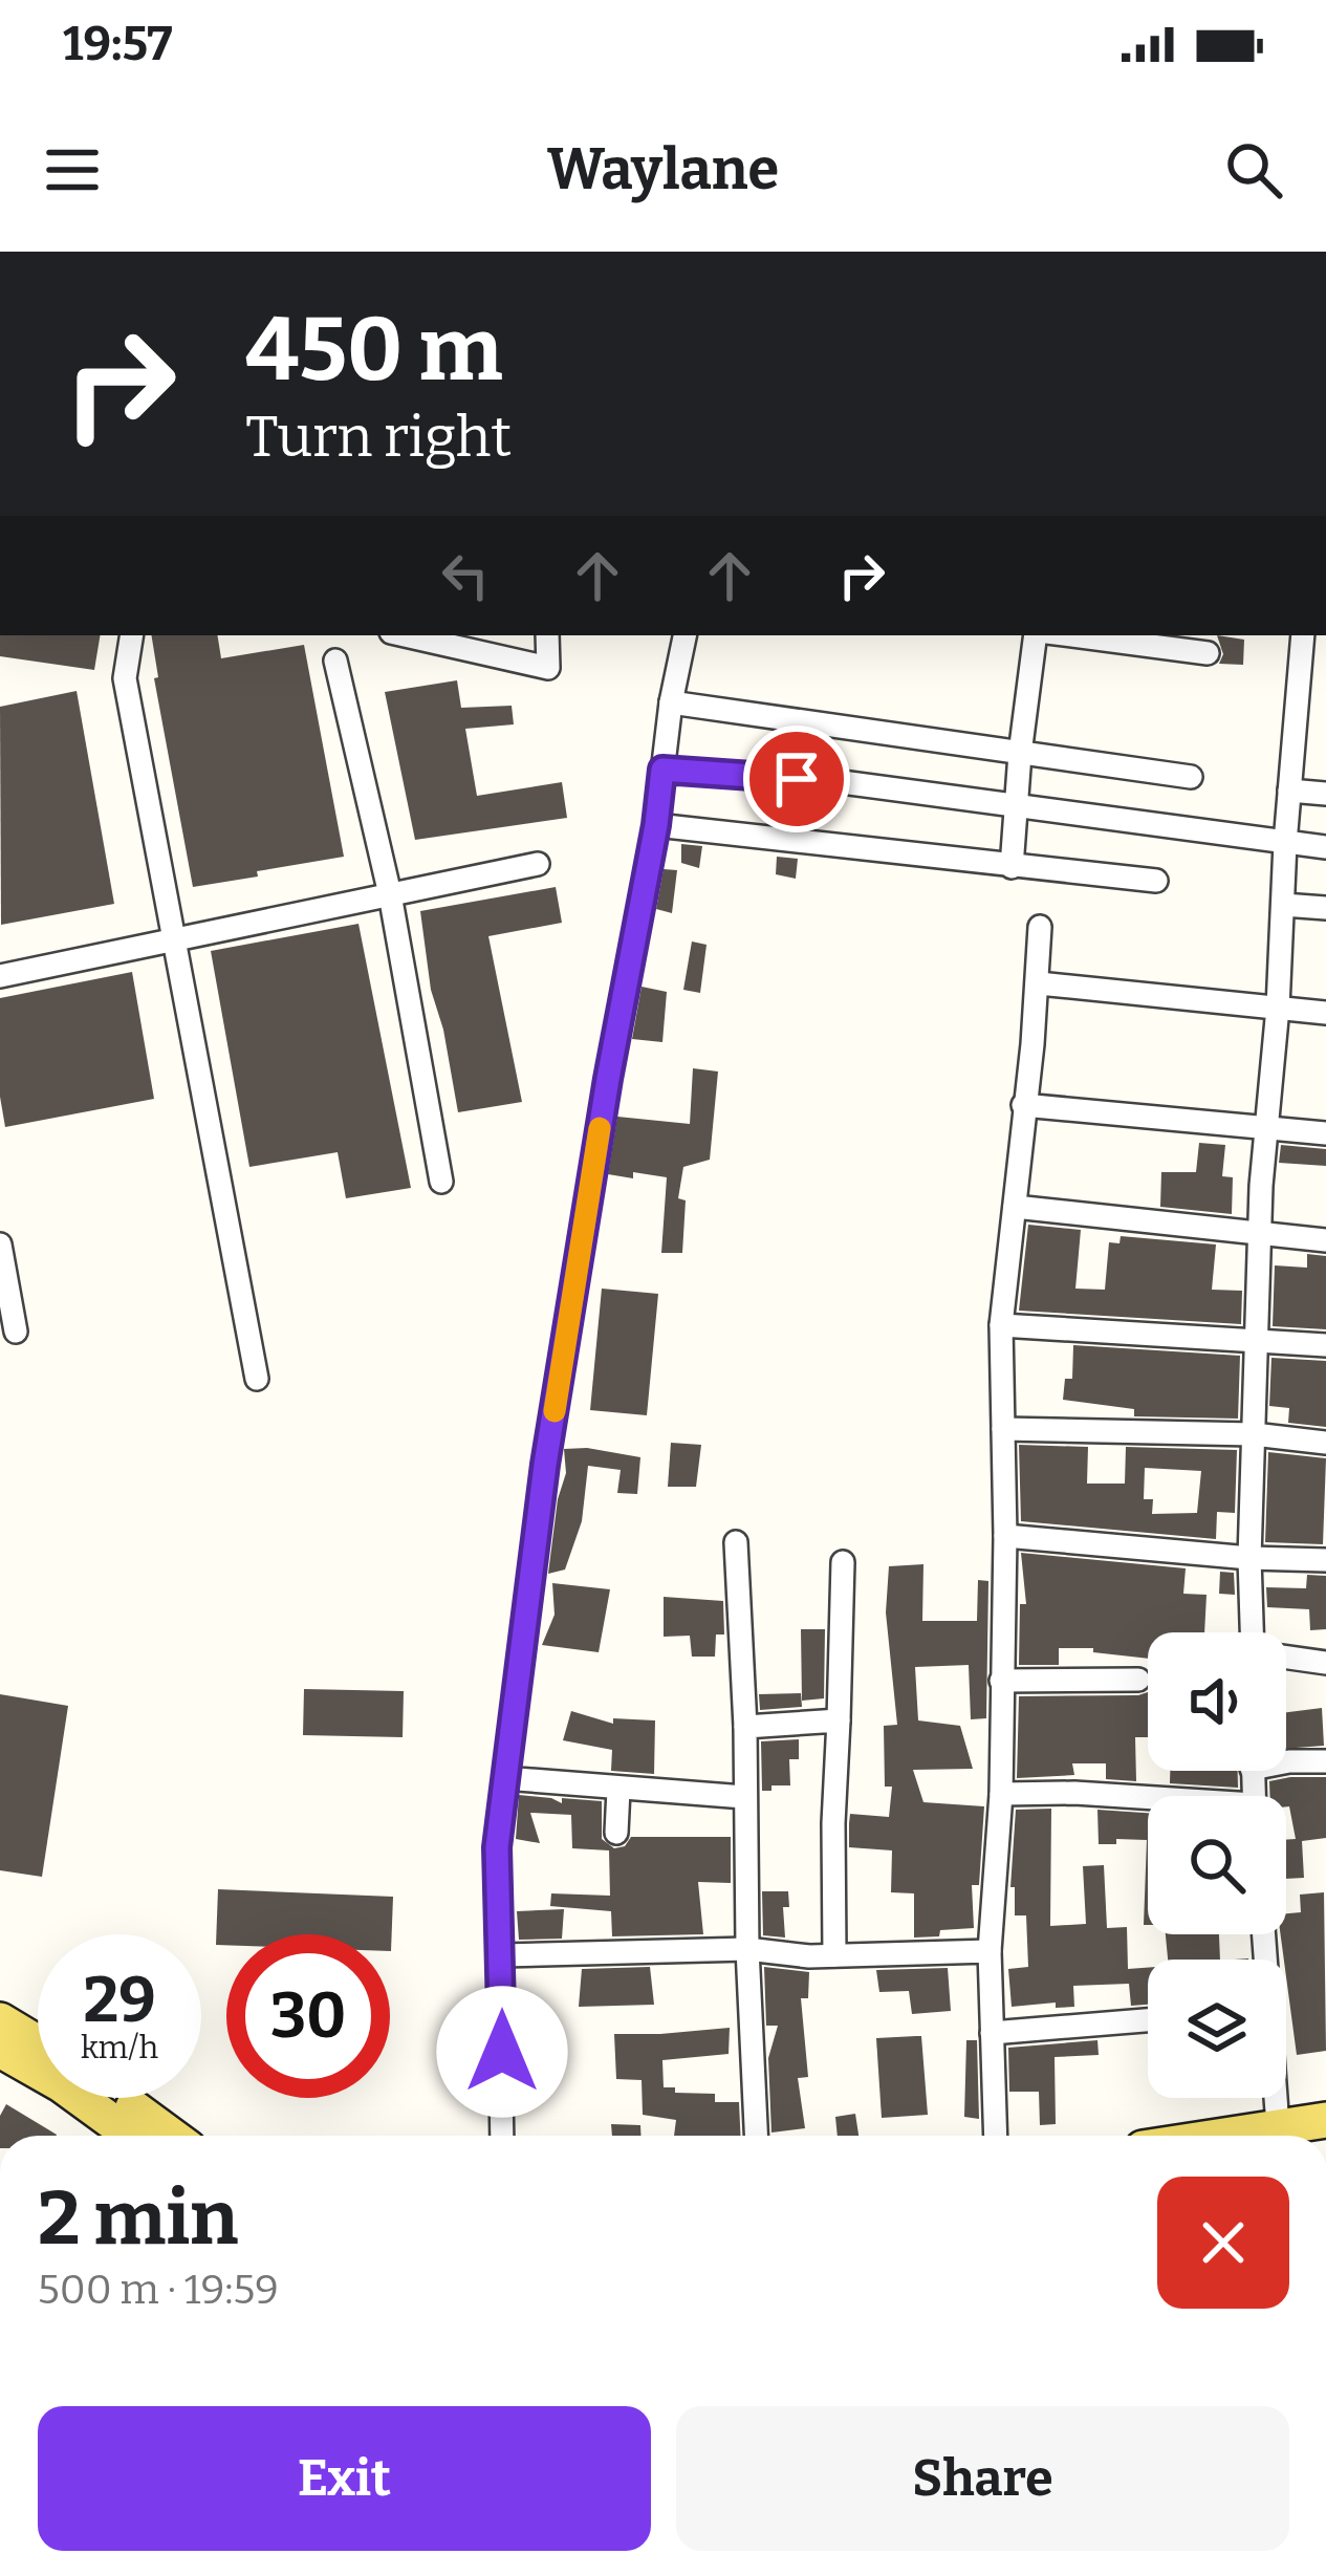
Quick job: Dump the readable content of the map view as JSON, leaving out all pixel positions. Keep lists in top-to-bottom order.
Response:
{
  "page": {
    "status": "19:57",
    "header": "Waylane",
    "turn": ["450 m", "Turn right"],
    "speed": "29 km/h",
    "limit": "30",
    "heading": ["2 min", "500 m · 19:59"],
    "buttons": ["Exit", "Share"]
  }
}
